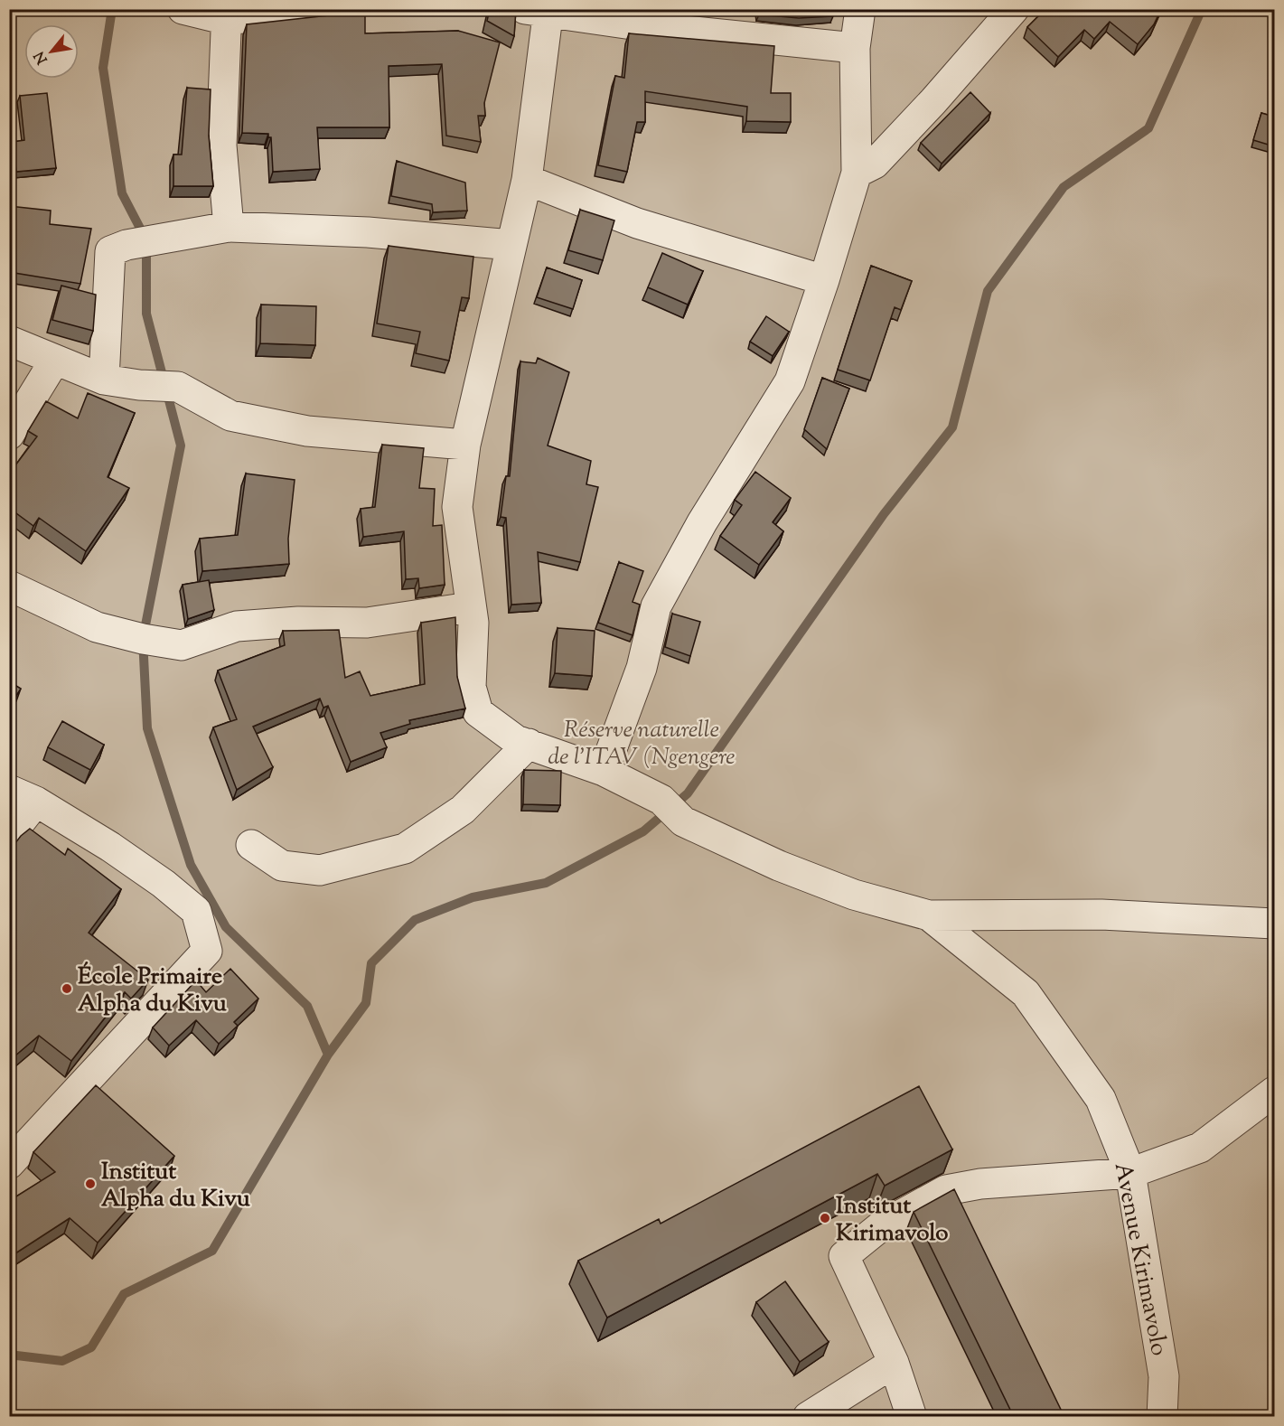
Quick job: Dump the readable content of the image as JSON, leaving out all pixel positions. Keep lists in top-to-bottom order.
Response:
{
  "streets": {
    "street": ["Avenue Kirimavolo"]
  },
  "parks": ["Réserve naturelle de l'ITAV (Ngengere"],
  "places": ["École Primaire Alpha du Kivu", "Institut Alpha du Kivu", "Institut Kirimavolo"],
  "north": "bottom left"
}
